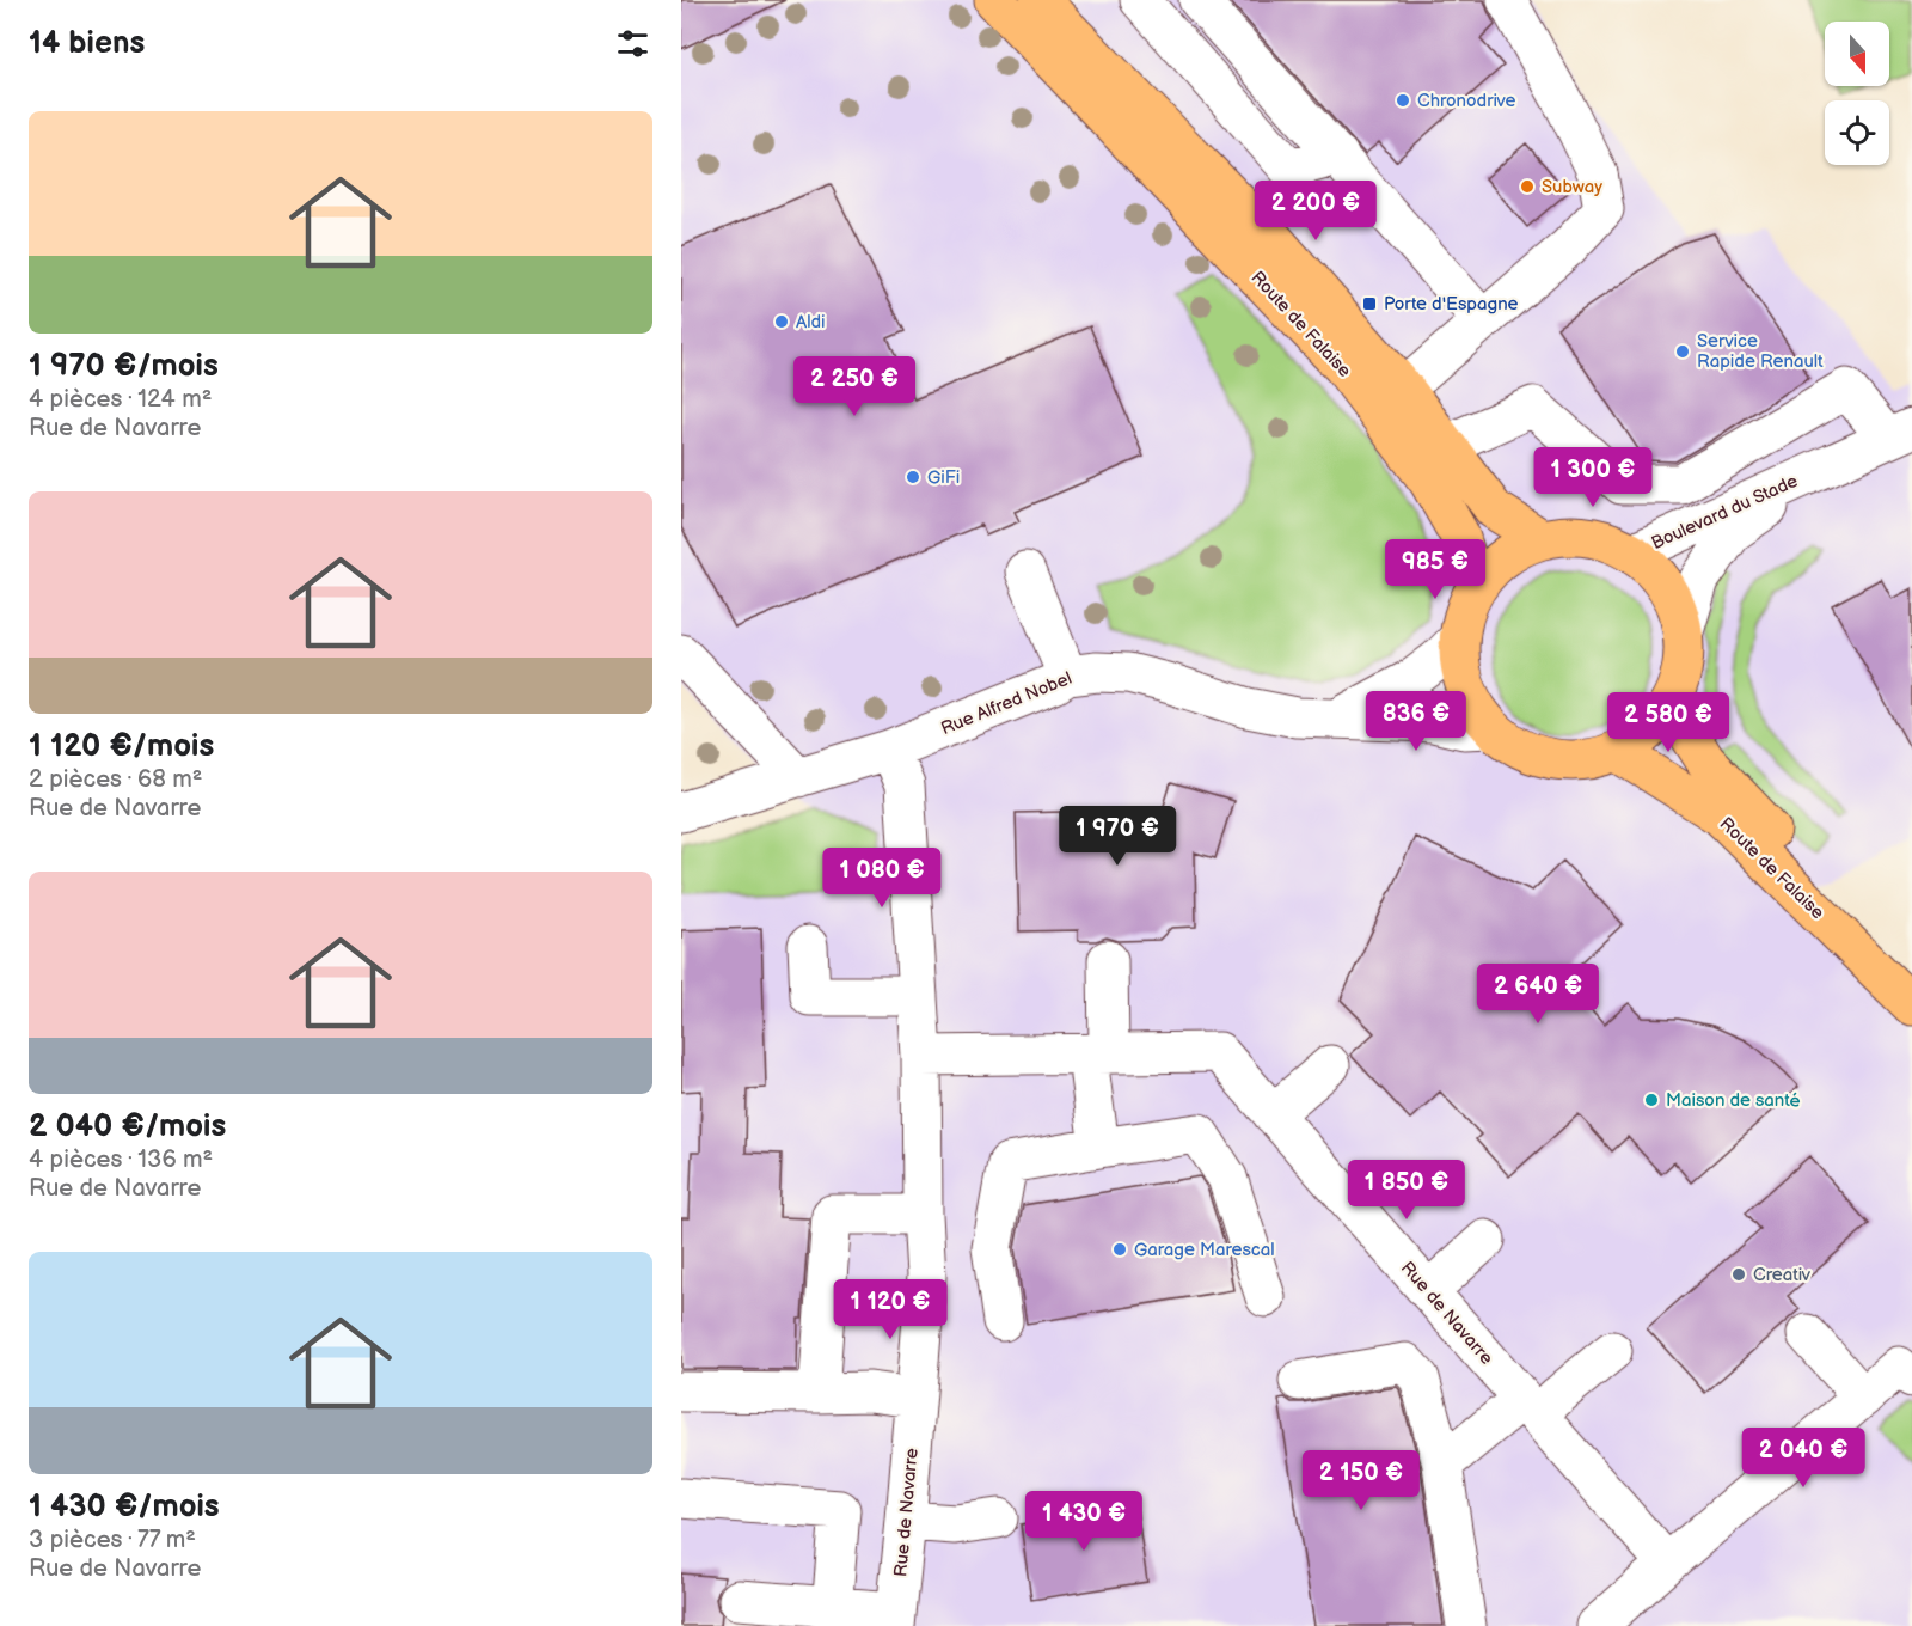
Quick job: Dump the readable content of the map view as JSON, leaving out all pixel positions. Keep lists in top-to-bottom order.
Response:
{
  "streets": {
    "main road": ["Route de Falaise"],
    "street": ["Boulevard du Stade", "Rue Alfred Nobel", "Rue de Navarre"]
  },
  "crossings": [
    ["Route de Falaise", "Boulevard du Stade"],
    ["Route de Falaise", "Rue Alfred Nobel"],
    ["Boulevard du Stade", "Rue Alfred Nobel"],
    ["Rue Alfred Nobel", "Rue de Navarre"]
  ],
  "places": {
    "other": [
      "Chronodrive",
      "Subway",
      "Aldi",
      "Service Rapide Renault",
      "GiFi",
      "Maison de santé",
      "Garage Marescal",
      "Creativ"
    ],
    "transit": ["Porte d'Espagne"]
  },
  "north": "bottom",
  "page": {
    "heading": "14 biens",
    "list": [
      {
        "name": "1 970 €/mois",
        "note": "4 pièces · 124 m² · Rue de Navarre"
      },
      {
        "name": "1 120 €/mois",
        "note": "2 pièces · 68 m² · Rue de Navarre"
      },
      {
        "name": "2 040 €/mois",
        "note": "4 pièces · 136 m² · Rue de Navarre"
      },
      {
        "name": "1 430 €/mois",
        "note": "3 pièces · 77 m² · Rue de Navarre"
      }
    ],
    "price": [
      "2 200 €",
      "2 250 €",
      "1 300 €",
      "985 €",
      "836 €",
      "2 580 €",
      "1 970 €",
      "1 080 €",
      "2 640 €",
      "1 850 €",
      "1 120 €",
      "2 040 €",
      "2 150 €",
      "1 430 €"
    ]
  }
}
